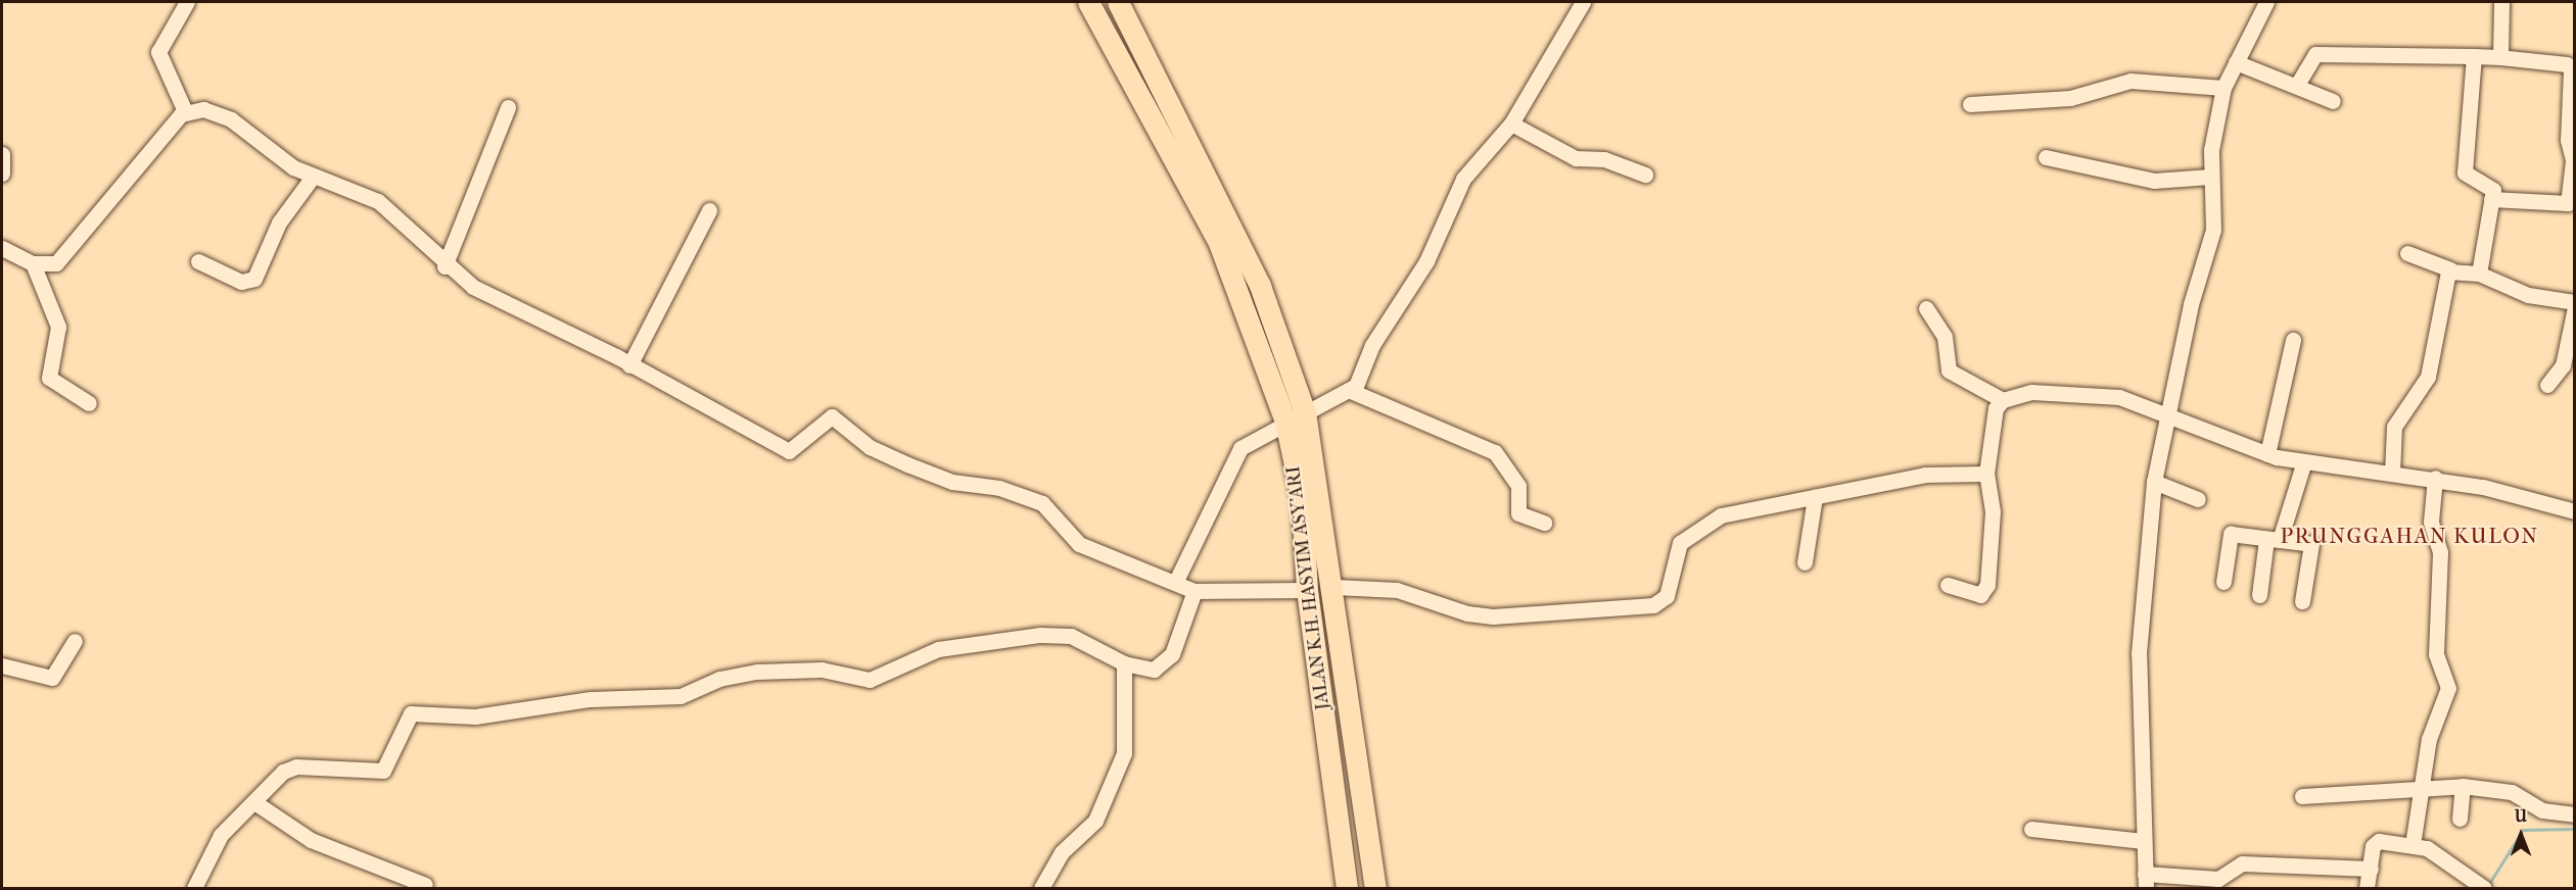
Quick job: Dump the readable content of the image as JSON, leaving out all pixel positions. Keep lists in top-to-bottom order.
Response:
{
  "streets": {
    "highway": ["JALAN K.H. HASYIM ASY'ARI"]
  },
  "districts": ["PRUNGGAHAN KULON"],
  "north": "top"
}
